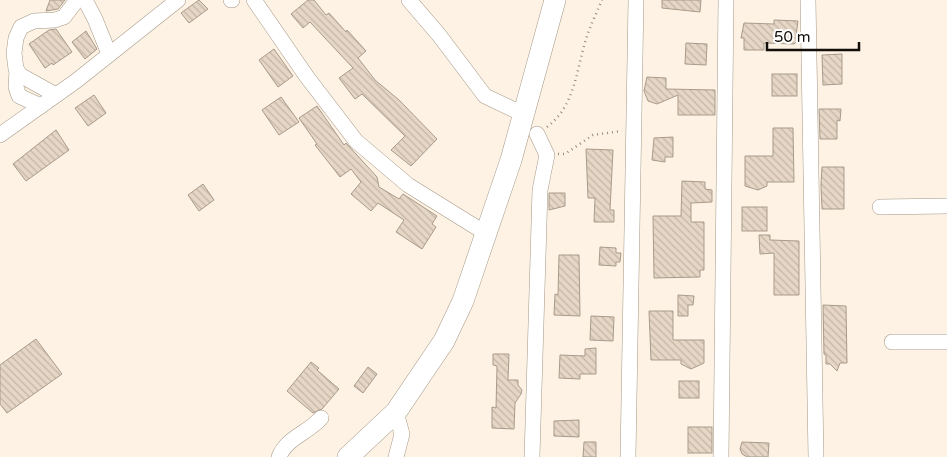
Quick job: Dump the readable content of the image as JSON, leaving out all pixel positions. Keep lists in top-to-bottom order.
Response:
{
  "scale_bar": "50 m"
}
